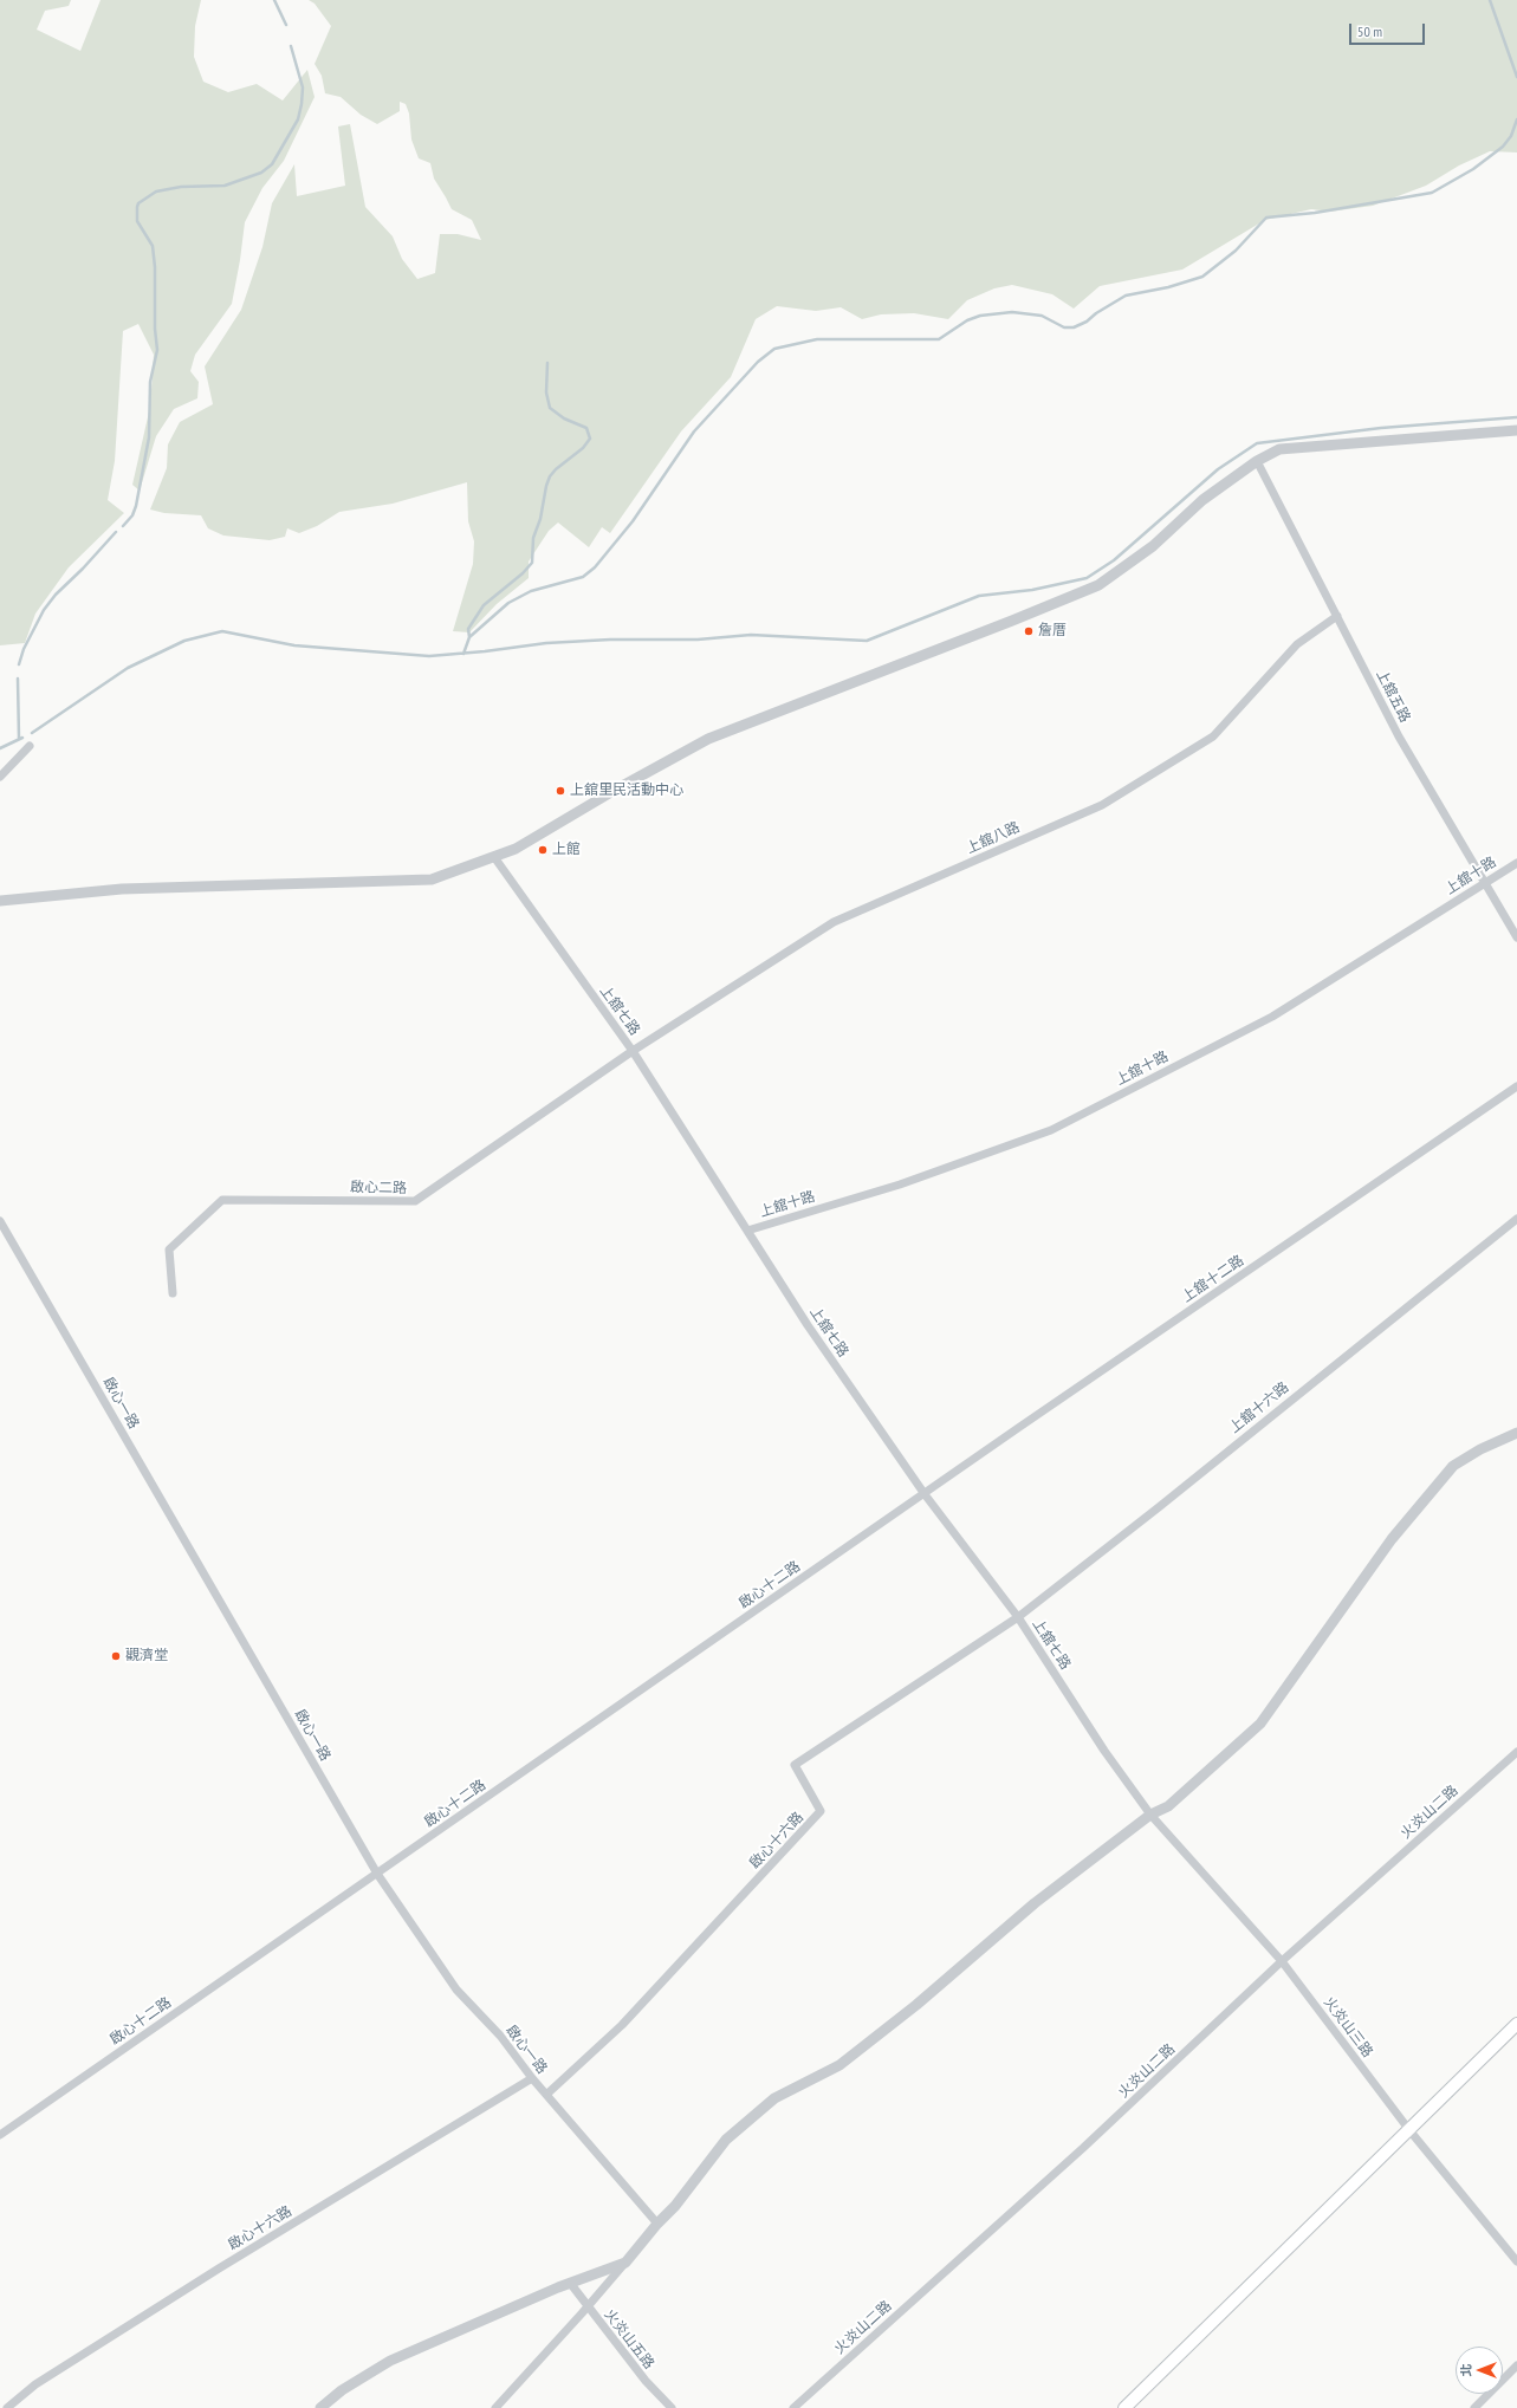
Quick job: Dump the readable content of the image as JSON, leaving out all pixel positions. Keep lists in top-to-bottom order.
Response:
{
  "streets": {
    "street": [
      "上舘五路",
      "上舘八路",
      "上舘十路",
      "上舘七路",
      "啟心二路",
      "上舘十二路",
      "啟心一路",
      "上舘十六路",
      "啟心十二路",
      "火炎山二路",
      "啟心十六路",
      "火炎山三路",
      "火炎山五路"
    ]
  },
  "crossings": [
    ["上舘五路", "上舘八路"],
    ["上舘五路", "上舘十路"],
    ["上舘八路", "上舘七路"],
    ["上舘八路", "啟心二路"],
    ["上舘十路", "上舘七路"],
    ["上舘七路", "啟心二路"],
    ["上舘七路", "上舘十二路"],
    ["上舘七路", "上舘十六路"],
    ["上舘七路", "啟心十二路"],
    ["上舘七路", "啟心十六路"],
    ["上舘七路", "火炎山三路"],
    ["上舘十二路", "啟心十二路"],
    ["啟心一路", "啟心十二路"],
    ["啟心一路", "啟心十六路"],
    ["上舘十六路", "啟心十六路"],
    ["火炎山二路", "火炎山三路"]
  ],
  "places": [
    "詹厝",
    "上舘里民活動中心",
    "上館",
    "觀濟堂"
  ],
  "scale_bar": "50 m",
  "north": "left"
}
